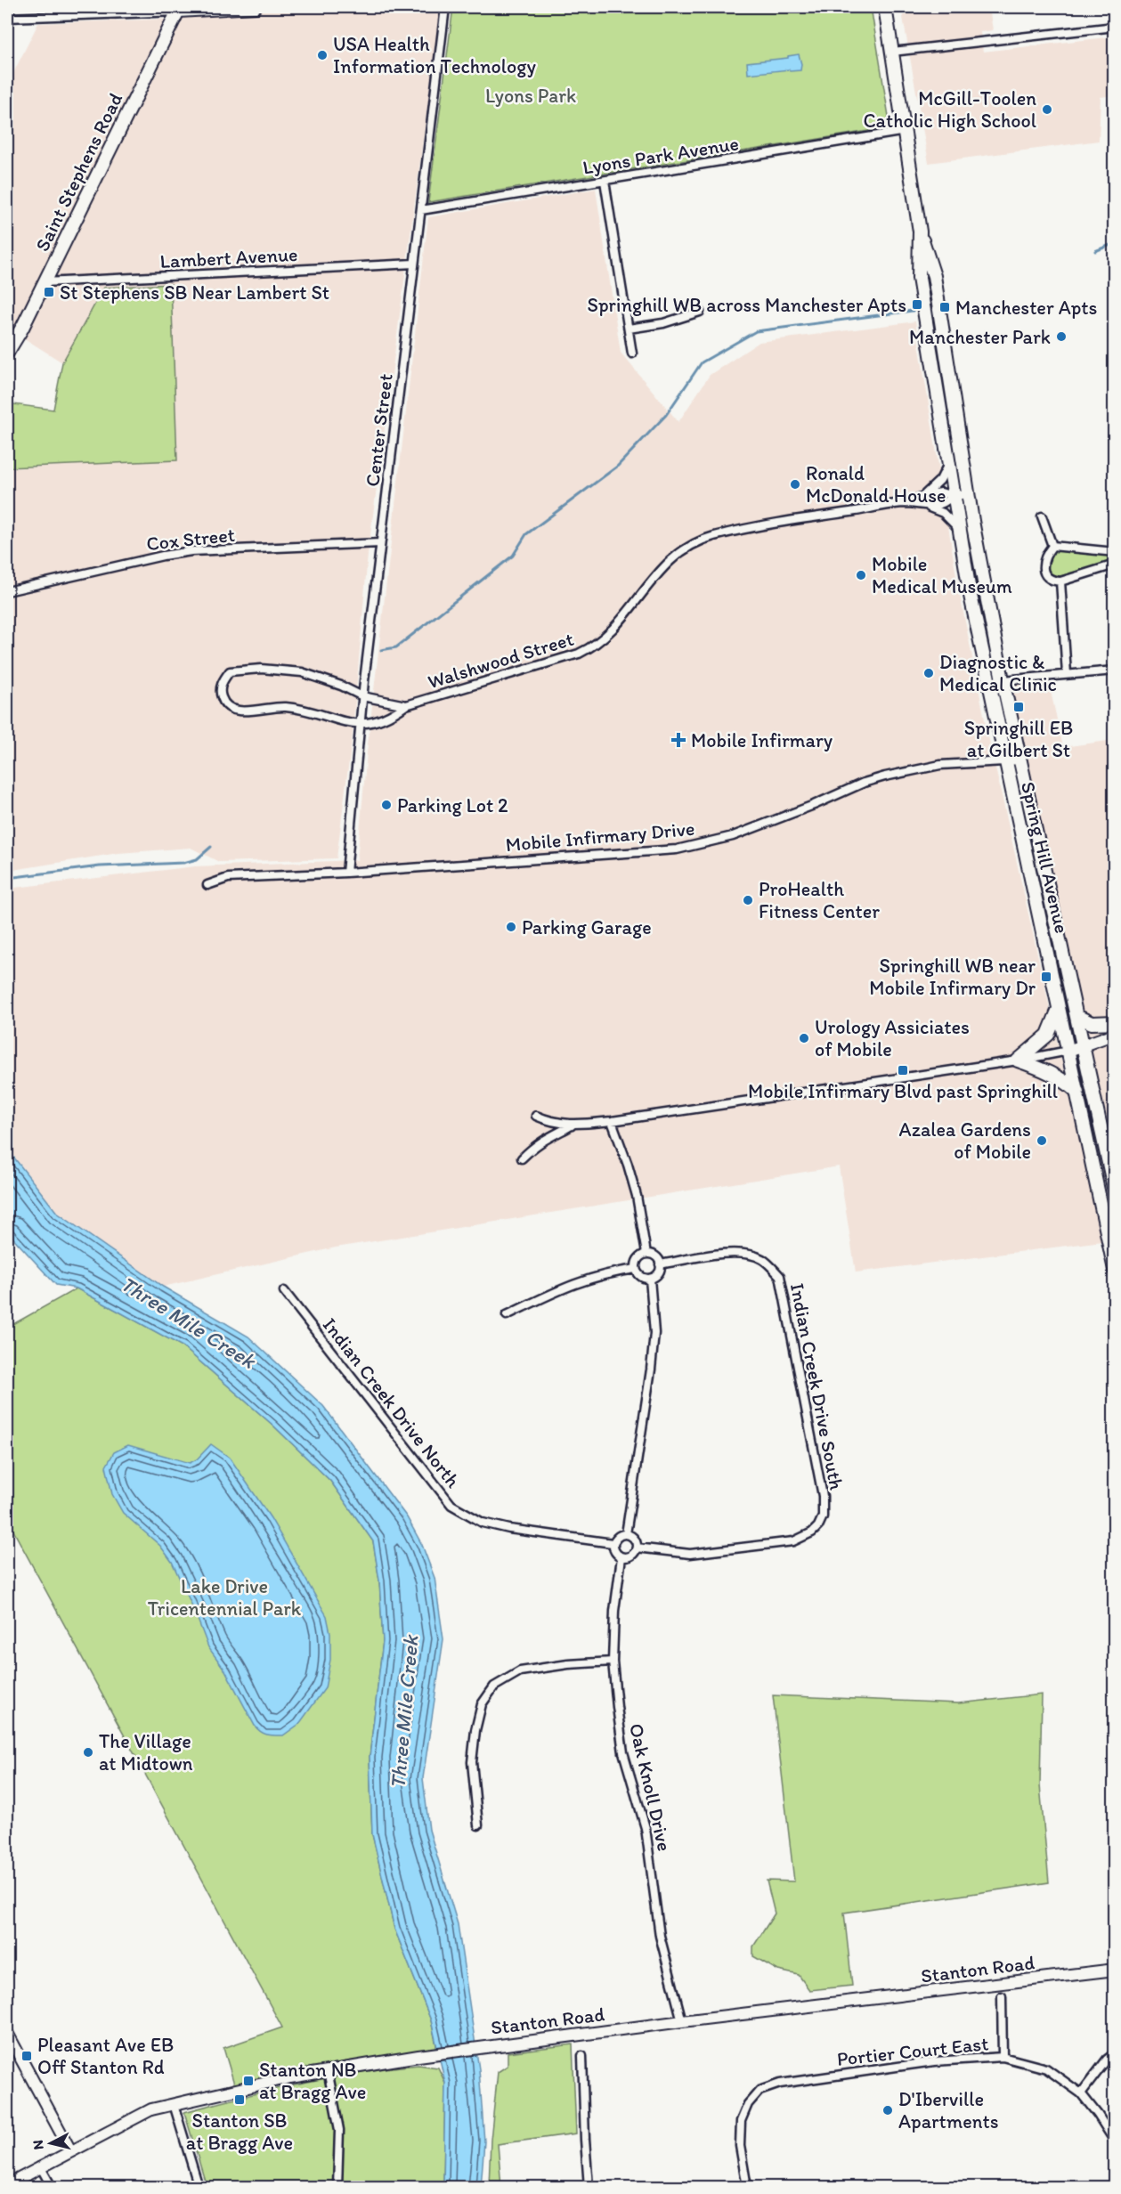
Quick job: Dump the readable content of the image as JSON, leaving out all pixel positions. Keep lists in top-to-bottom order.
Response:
{
  "streets": {
    "main road": ["Saint Stephens Road", "Spring Hill Avenue"],
    "street": [
      "Lyons Park Avenue",
      "Lambert Avenue",
      "Center Street",
      "Cox Street",
      "Walshwood Street",
      "Mobile Infirmary Drive",
      "Indian Creek Drive South",
      "Indian Creek Drive North",
      "Oak Knoll Drive",
      "Stanton Road",
      "Portier Court East"
    ]
  },
  "crossings": [
    ["Lyons Park Avenue", "Center Street"],
    ["Lyons Park Avenue", "Spring Hill Avenue"],
    ["Saint Stephens Road", "Lambert Avenue"],
    ["Lambert Avenue", "Center Street"],
    ["Center Street", "Cox Street"],
    ["Center Street", "Walshwood Street"],
    ["Center Street", "Mobile Infirmary Drive"],
    ["Walshwood Street", "Spring Hill Avenue"],
    ["Mobile Infirmary Drive", "Spring Hill Avenue"],
    ["Indian Creek Drive South", "Indian Creek Drive North"],
    ["Indian Creek Drive South", "Oak Knoll Drive"],
    ["Indian Creek Drive North", "Oak Knoll Drive"],
    ["Oak Knoll Drive", "Stanton Road"]
  ],
  "water": ["Three Mile Creek"],
  "parks": ["Lyons Park", "Lake Drive Tricentennial Park"],
  "places": {
    "other": [
      "USA Health Information Technology",
      "McGill-Toolen Catholic High School",
      "Manchester Park",
      "Ronald McDonald House",
      "Mobile Medical Museum",
      "Diagnostic & Medical Clinic",
      "Parking Lot 2",
      "ProHealth Fitness Center",
      "Parking Garage",
      "Urology Assiciates of Mobile",
      "Azalea Gardens of Mobile",
      "The Village at Midtown",
      "D'Iberville Apartments"
    ],
    "transit": [
      "St Stephens SB Near Lambert St",
      "Springhill WB across Manchester Apts",
      "Manchester Apts",
      "Springhill EB at Gilbert St",
      "Springhill WB near Mobile Infirmary Dr",
      "Mobile Infirmary Blvd past Springhill",
      "Pleasant Ave EB Off Stanton Rd",
      "Stanton NB at Bragg Ave",
      "Stanton SB at Bragg Ave"
    ],
    "health": ["Mobile Infirmary"]
  },
  "north": "left"
}
